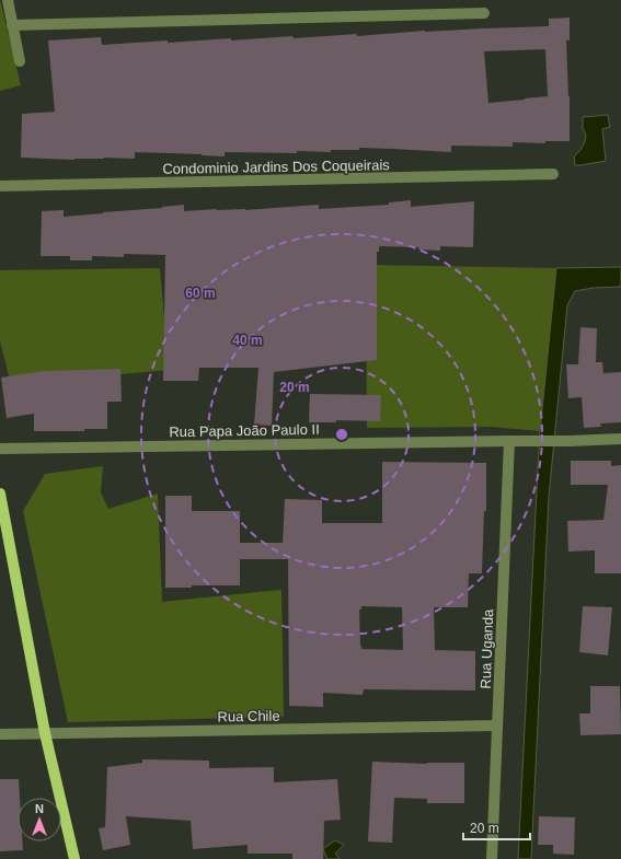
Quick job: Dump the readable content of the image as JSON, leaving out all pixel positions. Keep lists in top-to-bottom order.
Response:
{
  "streets": {
    "street": [
      "Condominio Jardins Dos Coqueirais",
      "Rua Papa João Paulo II",
      "Rua Uganda",
      "Rua Chile"
    ]
  },
  "crossings": [
    ["Rua Papa João Paulo II", "Rua Uganda"],
    ["Rua Uganda", "Rua Chile"]
  ],
  "scale_bar": "20 m",
  "north": "top",
  "rings": ["60 m", "40 m", "20 m"]
}
